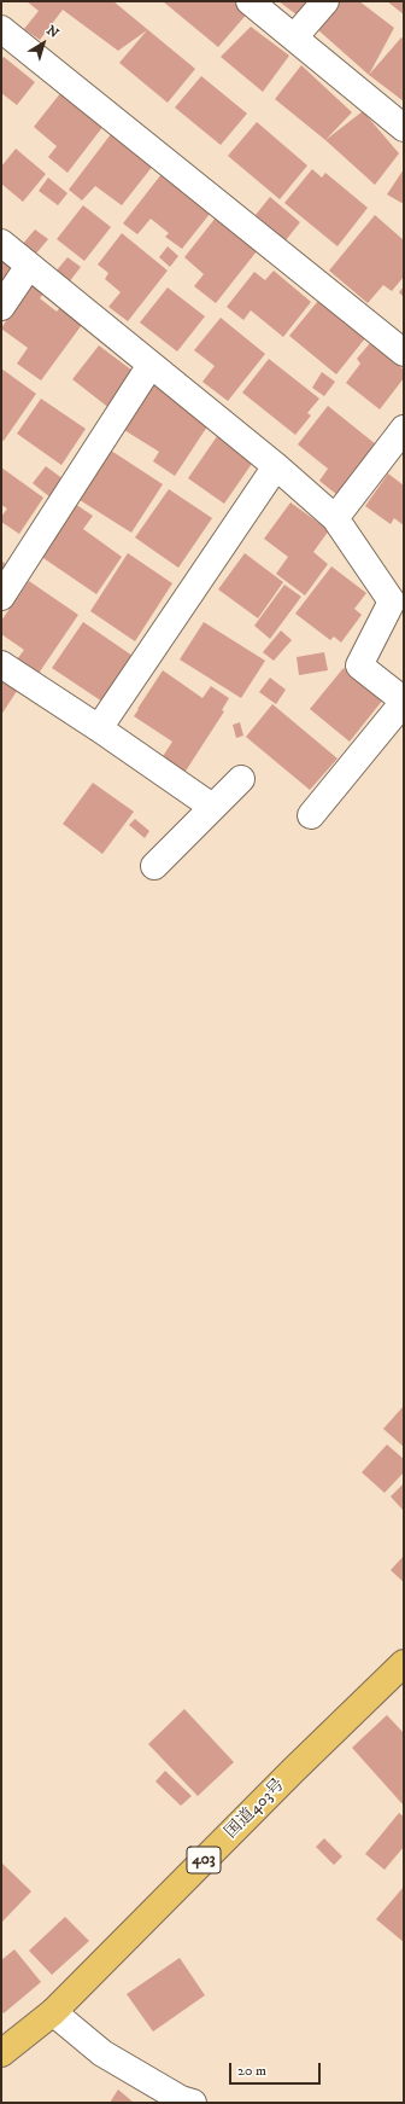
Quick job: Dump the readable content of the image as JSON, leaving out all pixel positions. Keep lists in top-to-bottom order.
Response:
{
  "streets": {
    "highway": ["国道403号", "403"]
  },
  "scale_bar": "20 m",
  "north": "top right"
}
